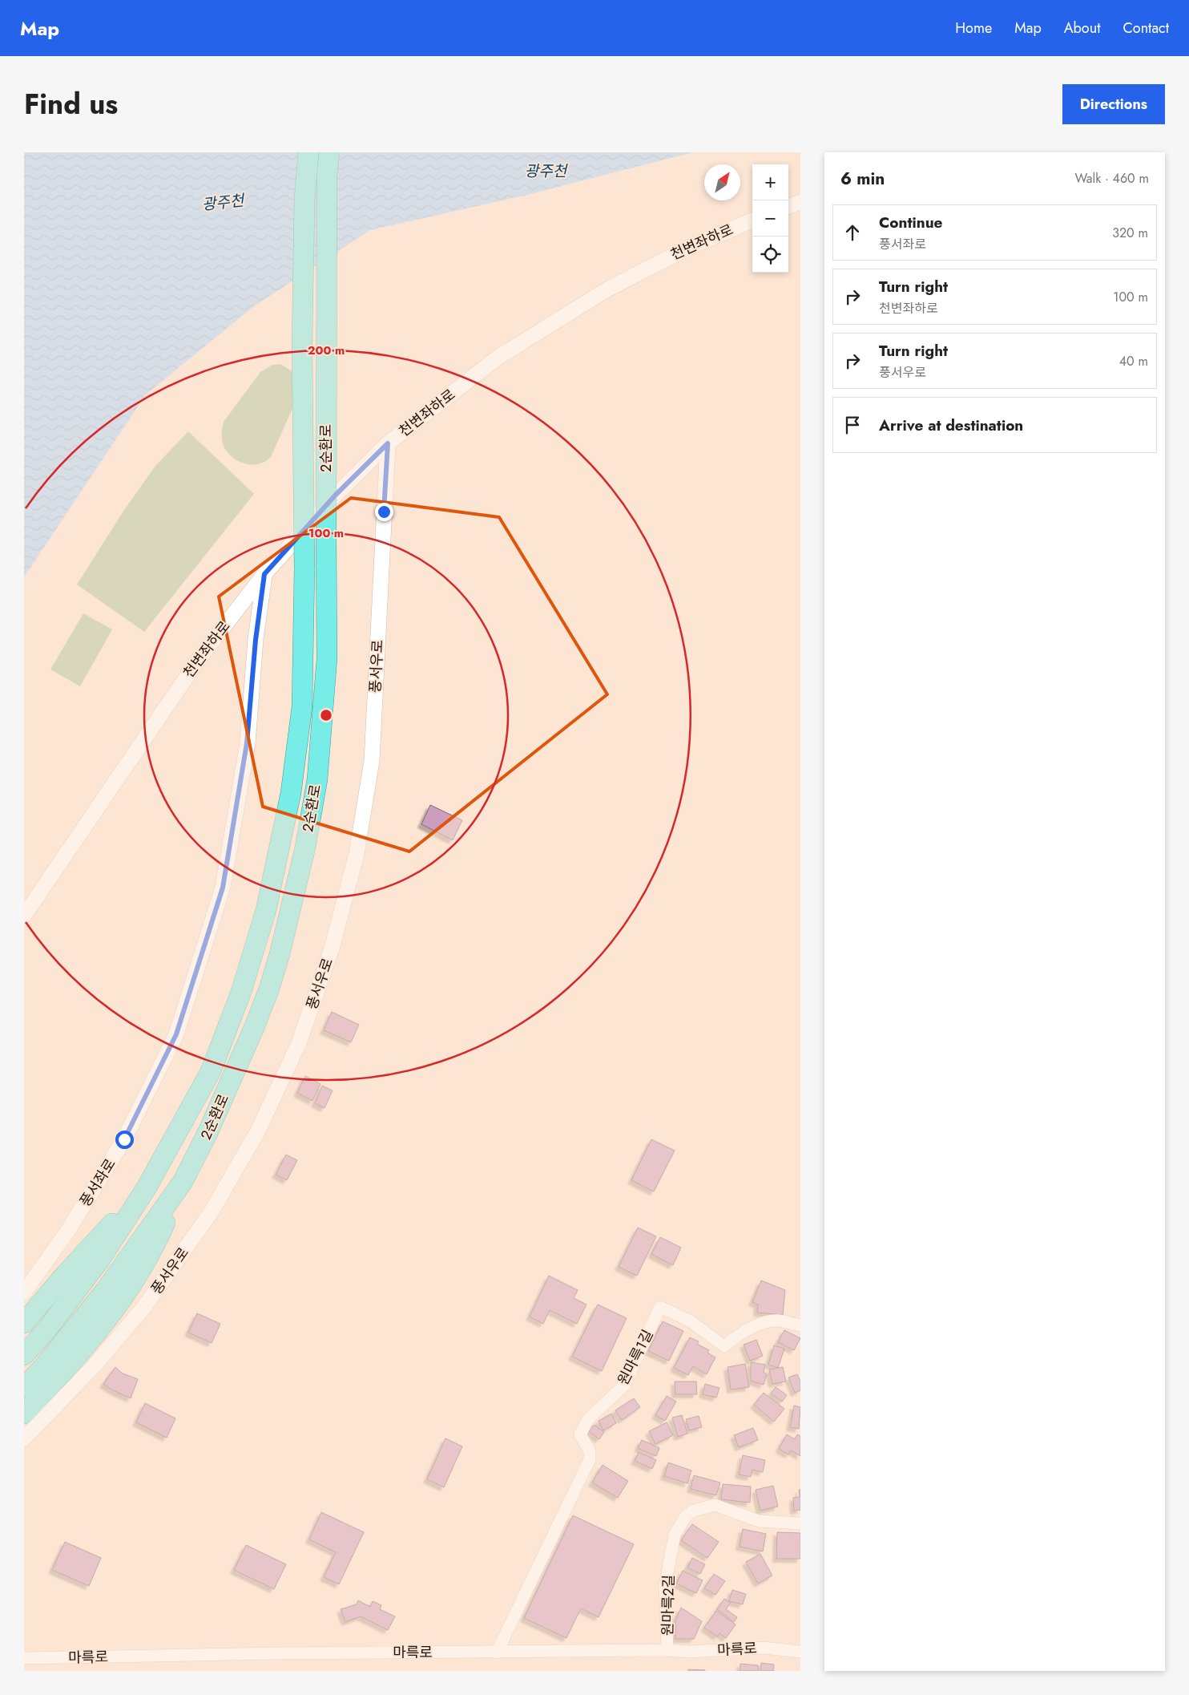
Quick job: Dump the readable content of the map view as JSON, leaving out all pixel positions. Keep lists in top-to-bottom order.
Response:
{
  "streets": {
    "highway": ["2순환로"],
    "street": [
      "천변좌하로",
      "풍서우로",
      "풍서좌로",
      "원마륵1길",
      "원마륵2길",
      "마륵로"
    ]
  },
  "crossings": [
    ["천변좌하로", "풍서우로"],
    ["천변좌하로", "풍서좌로"],
    ["원마륵1길", "마륵로"],
    ["원마륵2길", "마륵로"]
  ],
  "water": ["광주천"],
  "north": "top right",
  "page": {
    "header": "Map",
    "nav": [
      "Home",
      "Map",
      "About",
      "Contact"
    ],
    "title": "Find us",
    "buttons": "Directions",
    "heading": ["6 min", "Walk · 460 m"],
    "map_buttons": ["+", "−"],
    "list": [
      ["Continue", "풍서좌로", "320 m"],
      ["Turn right", "천변좌하로", "100 m"],
      ["Turn right", "풍서우로", "40 m"],
      "Arrive at destination"
    ]
  },
  "rings": ["200 m", "100 m"]
}
